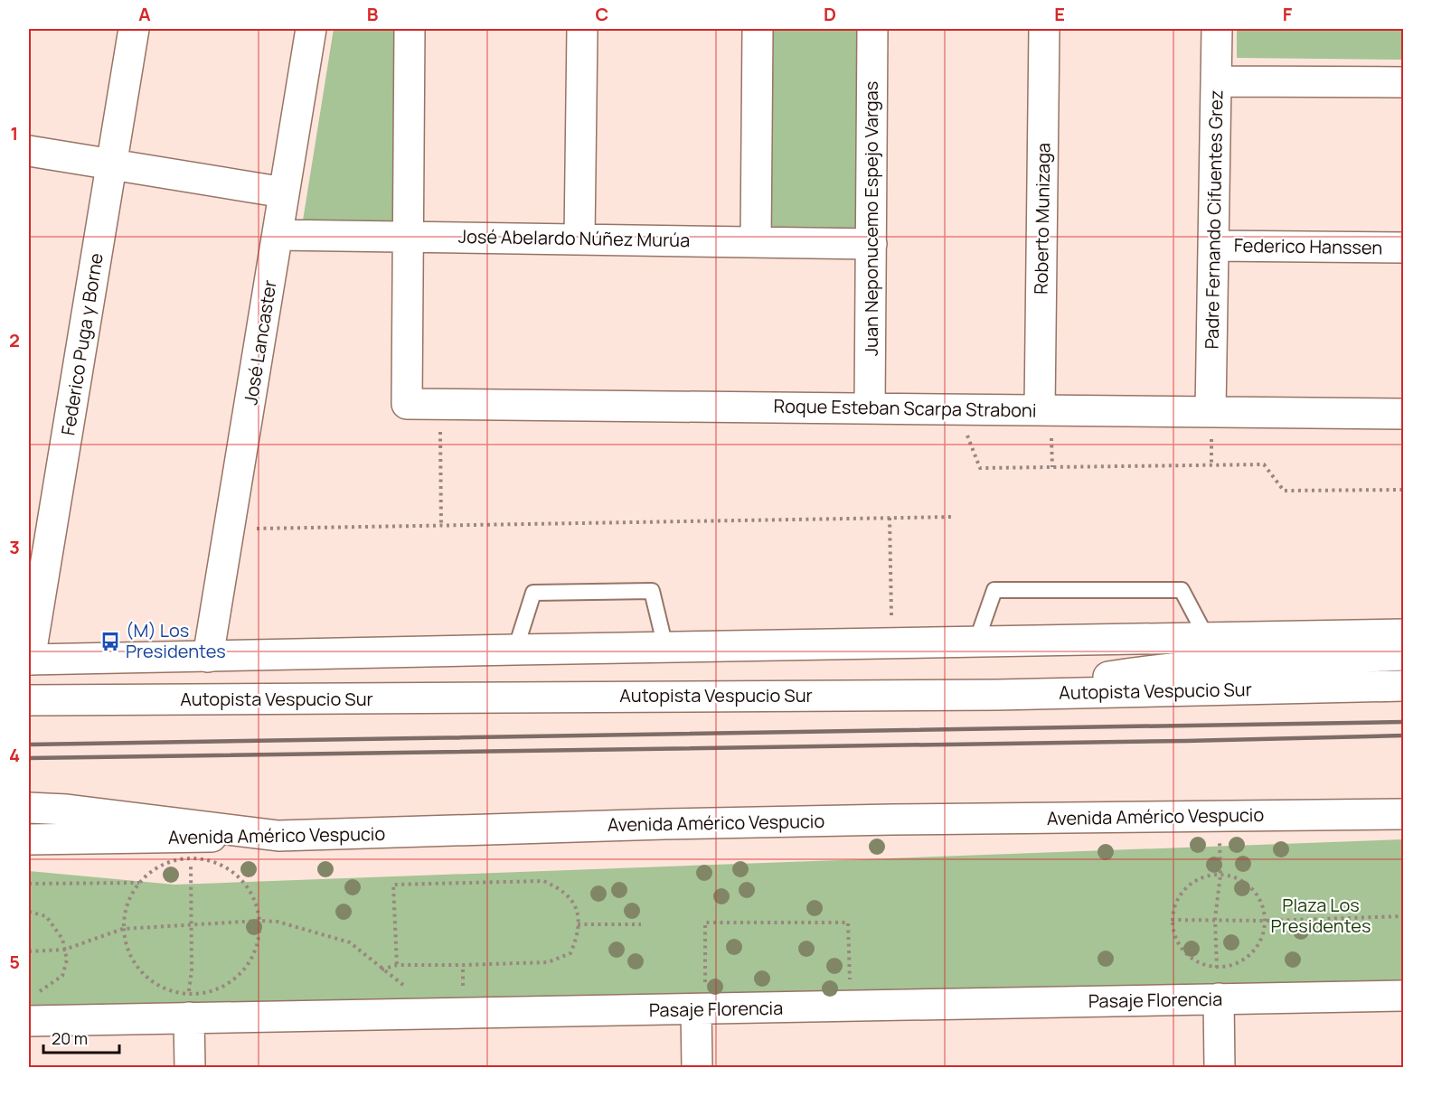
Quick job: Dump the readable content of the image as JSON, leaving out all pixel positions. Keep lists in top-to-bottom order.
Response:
{
  "streets": {
    "main road": [
      "Juan Neponucemo Espejo Vargas",
      "Roberto Munizaga",
      "Padre Fernando Cifuentes Grez",
      "José Abelardo Núñez Murúa",
      "Federico Hanssen",
      "José Lancaster",
      "Federico Puga y Borne",
      "Roque Esteban Scarpa Straboni",
      "Autopista Vespucio Sur",
      "Avenida Américo Vespucio",
      "Pasaje Florencia"
    ]
  },
  "crossings": [
    ["Juan Neponucemo Espejo Vargas", "José Abelardo Núñez Murúa"],
    ["Juan Neponucemo Espejo Vargas", "Roque Esteban Scarpa Straboni"],
    ["Roberto Munizaga", "Roque Esteban Scarpa Straboni"],
    ["Padre Fernando Cifuentes Grez", "Federico Hanssen"],
    ["Padre Fernando Cifuentes Grez", "Roque Esteban Scarpa Straboni"],
    ["José Abelardo Núñez Murúa", "José Lancaster"],
    ["José Abelardo Núñez Murúa", "Roque Esteban Scarpa Straboni"]
  ],
  "parks": ["Plaza Los Presidentes"],
  "places": {
    "bus stop": ["(M) Los Presidentes"]
  },
  "scale_bar": "20 m",
  "grid": {
    "columns": [
      "A",
      "B",
      "C",
      "D",
      "E",
      "F"
    ],
    "rows": [
      "1",
      "2",
      "3",
      "4",
      "5"
    ]
  }
}
